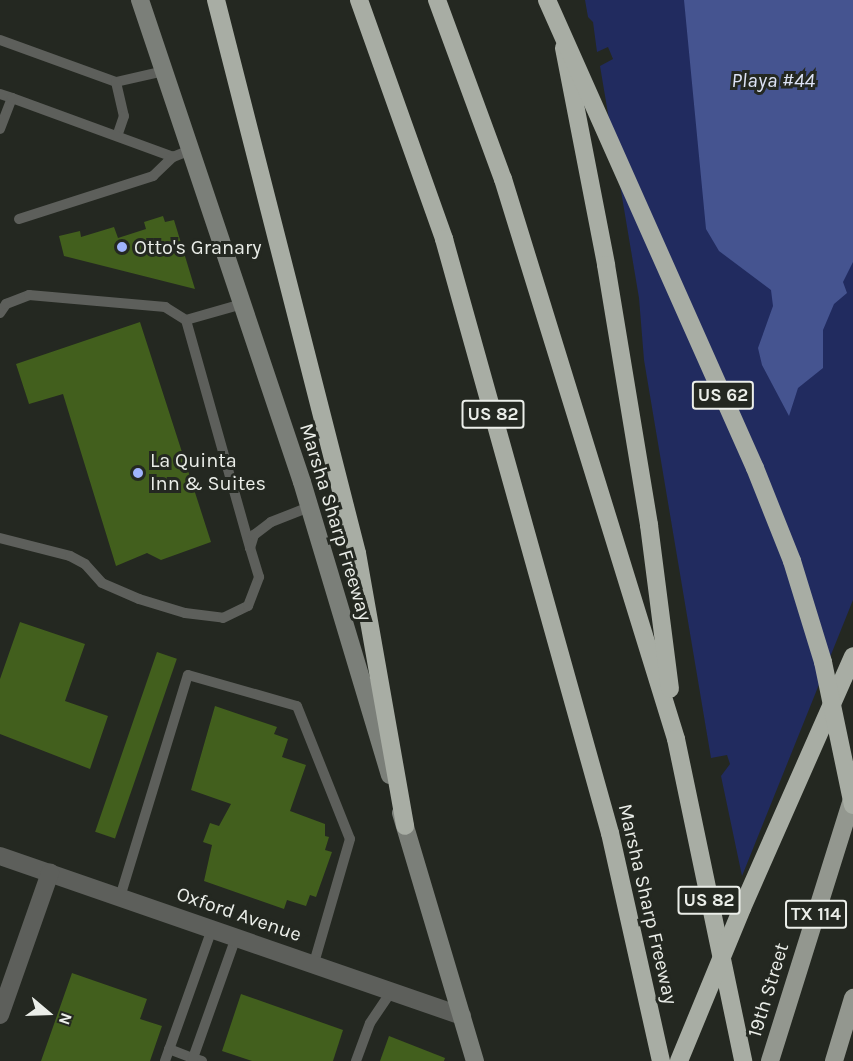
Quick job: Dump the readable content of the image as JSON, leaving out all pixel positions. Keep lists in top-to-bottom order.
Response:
{
  "streets": {
    "highway": ["US 62", "US 82", "Marsha Sharp Freeway"],
    "main road": ["TX 114", "19th Street"],
    "street": ["Oxford Avenue"]
  },
  "crossings": [
    ["Marsha Sharp Freeway", "Oxford Avenue"]
  ],
  "water": ["Playa #44"],
  "places": ["Otto's Granary", "La Quinta Inn & Suites"],
  "north": "right"
}
